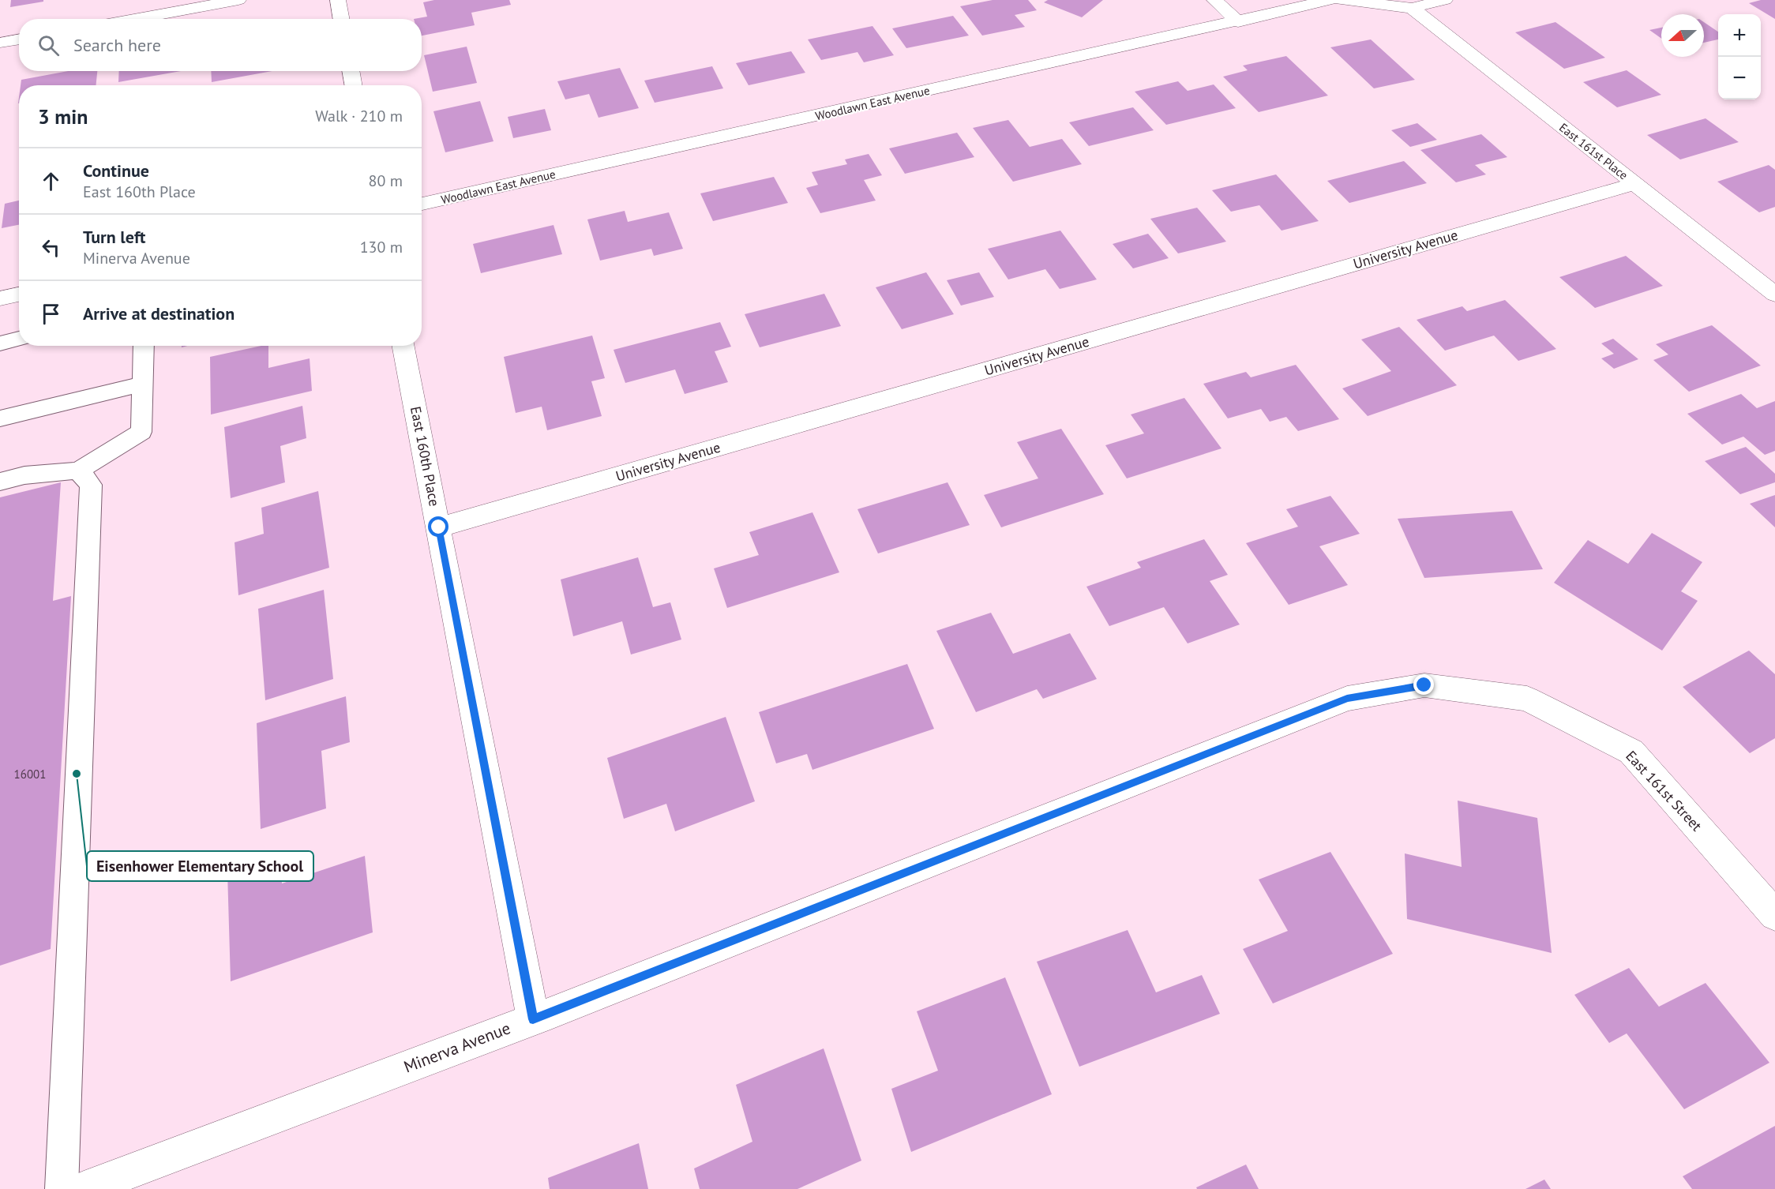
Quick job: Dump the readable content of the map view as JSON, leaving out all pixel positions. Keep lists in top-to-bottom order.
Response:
{
  "streets": {
    "street": [
      "Woodlawn East Avenue",
      "East 161st Place",
      "University Avenue",
      "East 160th Place",
      "East 161st Street",
      "Minerva Avenue"
    ]
  },
  "crossings": [
    ["East 161st Place", "University Avenue"],
    ["University Avenue", "East 160th Place"],
    ["East 160th Place", "Minerva Avenue"],
    ["East 161st Street", "Minerva Avenue"]
  ],
  "places": ["Eisenhower Elementary School"],
  "house_numbers": ["16001"],
  "north": "left",
  "page": {
    "map_buttons": ["+", "−"],
    "search": "Search here",
    "heading": ["3 min", "Walk · 210 m"],
    "list": [
      ["Continue", "East 160th Place", "80 m"],
      ["Turn left", "Minerva Avenue", "130 m"],
      "Arrive at destination"
    ]
  }
}
